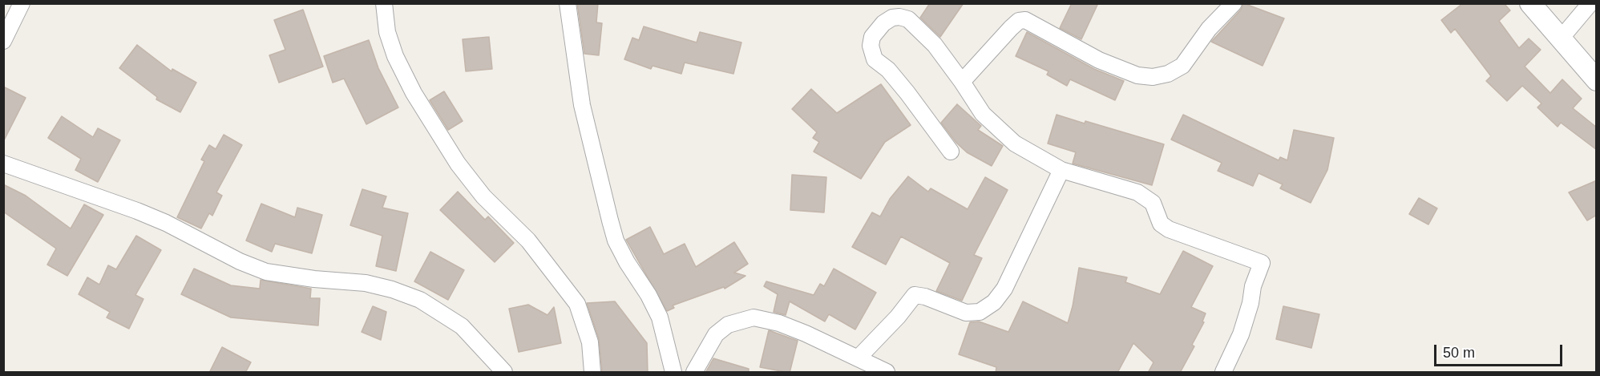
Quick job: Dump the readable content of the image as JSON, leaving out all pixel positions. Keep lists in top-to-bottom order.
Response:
{
  "scale_bar": "50 m"
}
